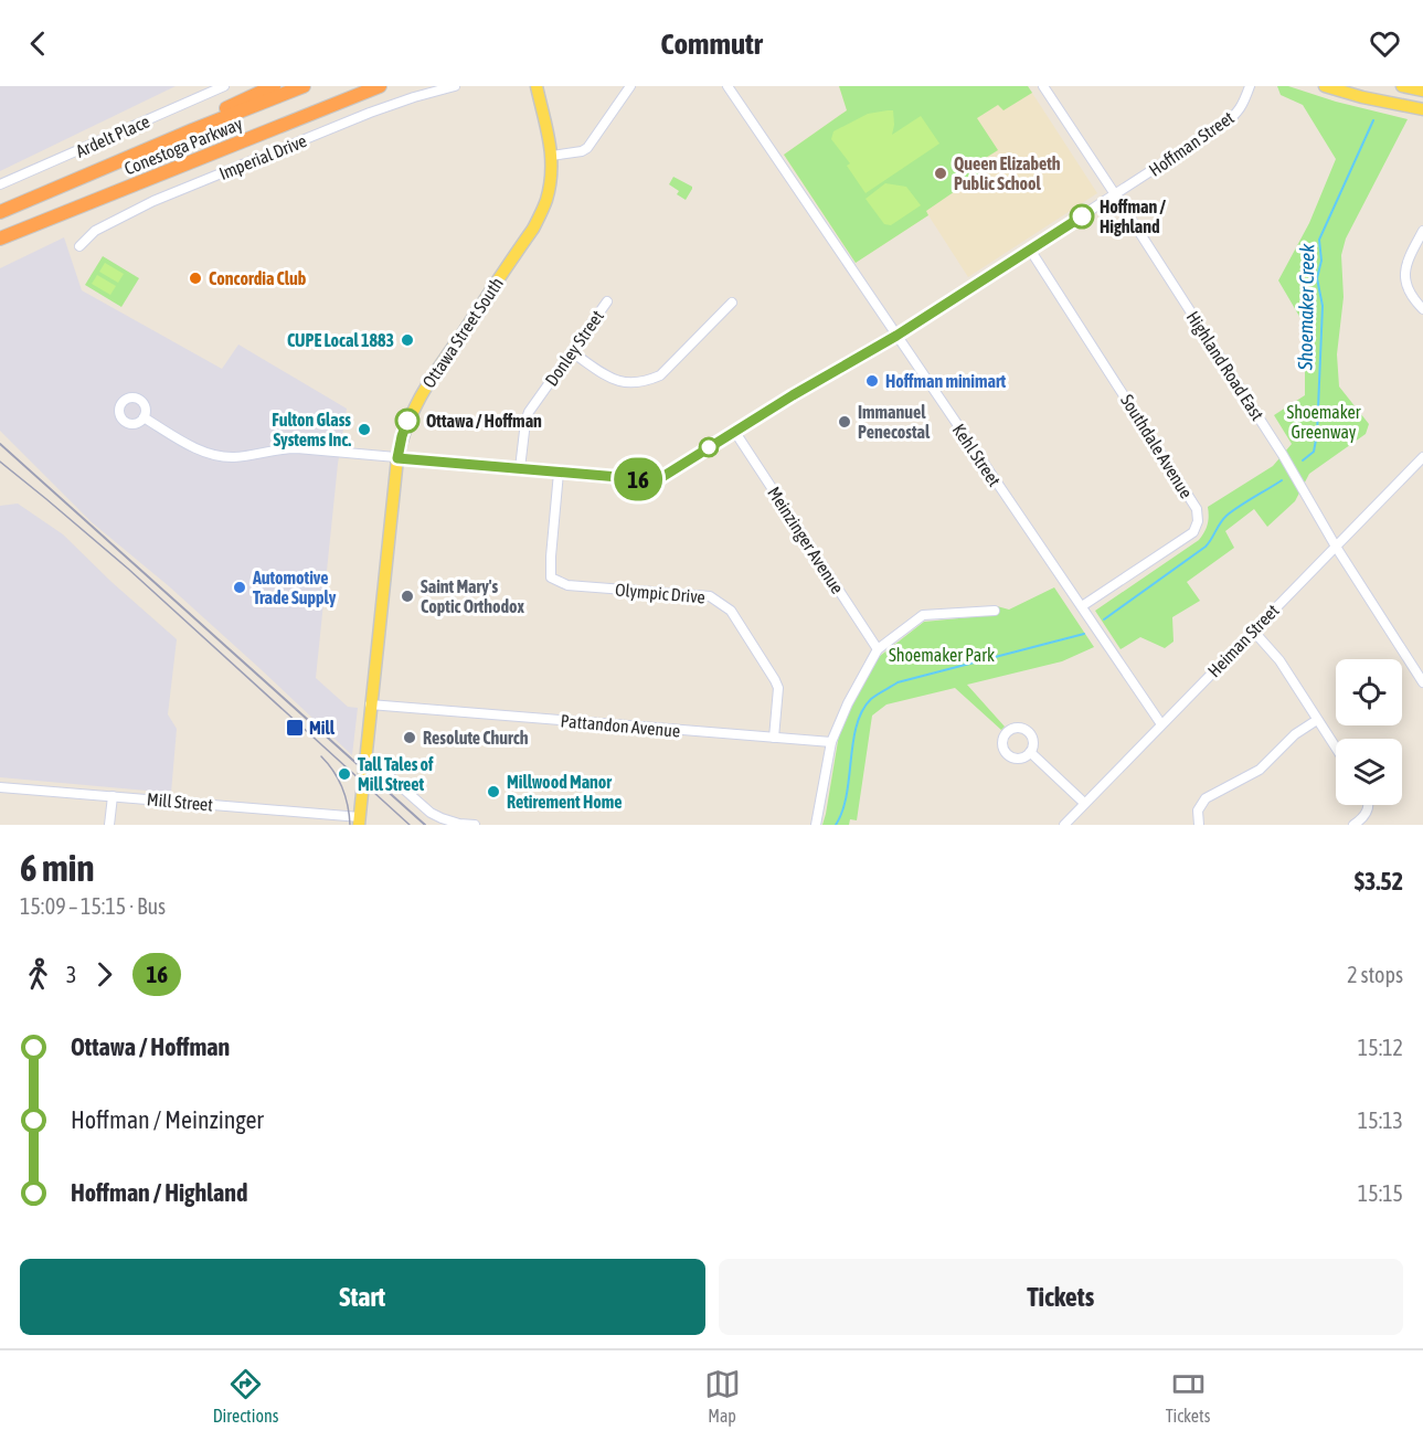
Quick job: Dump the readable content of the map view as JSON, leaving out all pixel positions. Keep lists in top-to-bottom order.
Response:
{
  "streets": {
    "highway": ["Conestoga Parkway"],
    "main road": ["Ottawa Street South"],
    "street": [
      "Ardelt Place",
      "Hoffman Street",
      "Imperial Drive",
      "Donley Street",
      "Highland Road East",
      "Southdale Avenue",
      "Kehl Street",
      "Meinzinger Avenue",
      "Olympic Drive",
      "Heiman Street",
      "Pattandon Avenue",
      "Mill Street"
    ]
  },
  "crossings": [
    ["Hoffman Street", "Ottawa Street South"],
    ["Hoffman Street", "Donley Street"],
    ["Hoffman Street", "Highland Road East"],
    ["Hoffman Street", "Southdale Avenue"],
    ["Hoffman Street", "Kehl Street"],
    ["Hoffman Street", "Meinzinger Avenue"],
    ["Hoffman Street", "Olympic Drive"],
    ["Ottawa Street South", "Pattandon Avenue"],
    ["Ottawa Street South", "Mill Street"],
    ["Highland Road East", "Heiman Street"],
    ["Southdale Avenue", "Kehl Street"],
    ["Kehl Street", "Heiman Street"],
    ["Olympic Drive", "Pattandon Avenue"]
  ],
  "water": ["Shoemaker Creek"],
  "parks": ["Shoemaker Greenway", "Shoemaker Park"],
  "places": {
    "other": [
      "Queen Elizabeth Public School",
      "Hoffman / Highland",
      "Concordia Club",
      "CUPE Local 1883",
      "Hoffman minimart",
      "Ottawa / Hoffman",
      "Immanuel Penecostal",
      "Fulton Glass Systems Inc.",
      "Automotive Trade Supply",
      "Saint Mary's Coptic Orthodox",
      "Resolute Church",
      "Tall Tales of Mill Street",
      "Millwood Manor Retirement Home"
    ],
    "transit": ["Mill"]
  },
  "lines": ["bus line 16"],
  "page": {
    "header": "Commutr",
    "on_map": "16",
    "heading": ["6 min", "15:09 – 15:15 · Bus", "$3.52"],
    "legs": ["3", "16", "2 stops"],
    "list": [
      {
        "name": "Ottawa / Hoffman",
        "value": "15:12"
      },
      {
        "name": "Hoffman / Meinzinger",
        "value": "15:13"
      },
      {
        "name": "Hoffman / Highland",
        "value": "15:15"
      }
    ],
    "buttons": ["Start", "Tickets"],
    "tabs": ["Directions", "Map", "Tickets"]
  }
}
